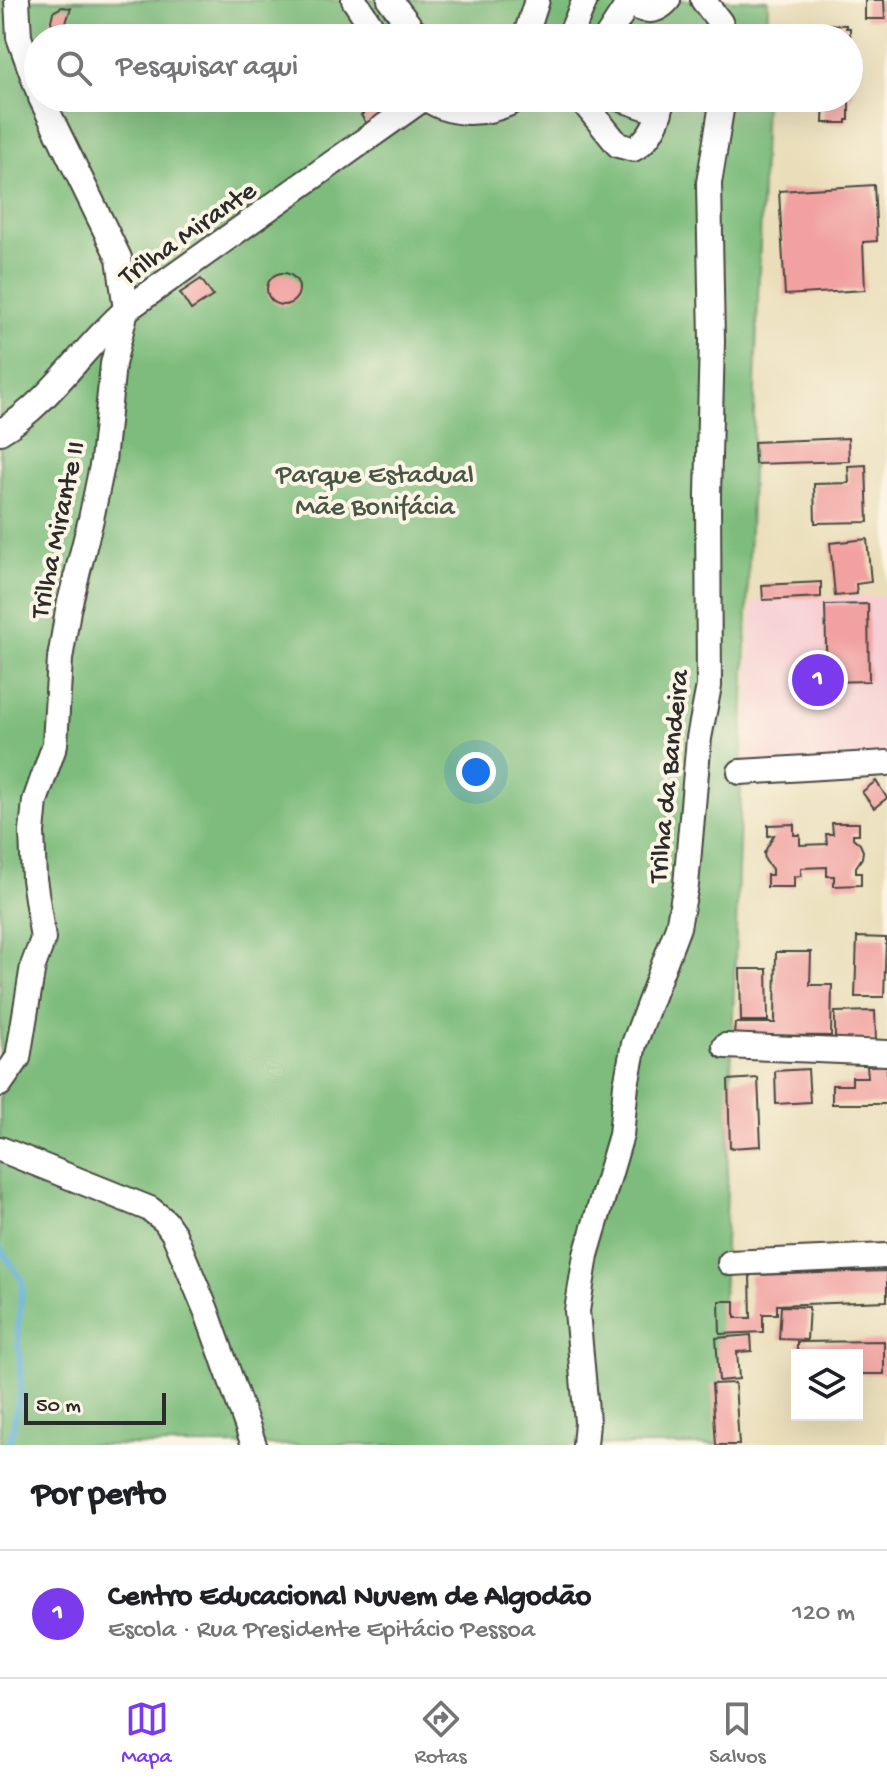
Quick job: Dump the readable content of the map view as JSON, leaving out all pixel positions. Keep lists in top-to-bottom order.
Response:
{
  "streets": {
    "street": ["Trilha Mirante", "Trilha Mirante II", "Trilha da Bandeira"]
  },
  "crossings": [
    ["Trilha Mirante", "Trilha Mirante II"]
  ],
  "parks": ["Parque Estadual Mãe Bonifácia"],
  "scale_bar": "50 m",
  "page": {
    "search": "Pesquisar aqui",
    "pins": "1",
    "scale": "50 m",
    "heading": "Por perto",
    "list": [
      {
        "mark": "1",
        "name": "Centro Educacional Nuvem de Algodão",
        "note": "Escola · Rua Presidente Epitácio Pessoa",
        "value": "120 m"
      }
    ],
    "nav": ["Mapa", "Rotas", "Salvos"]
  }
}
